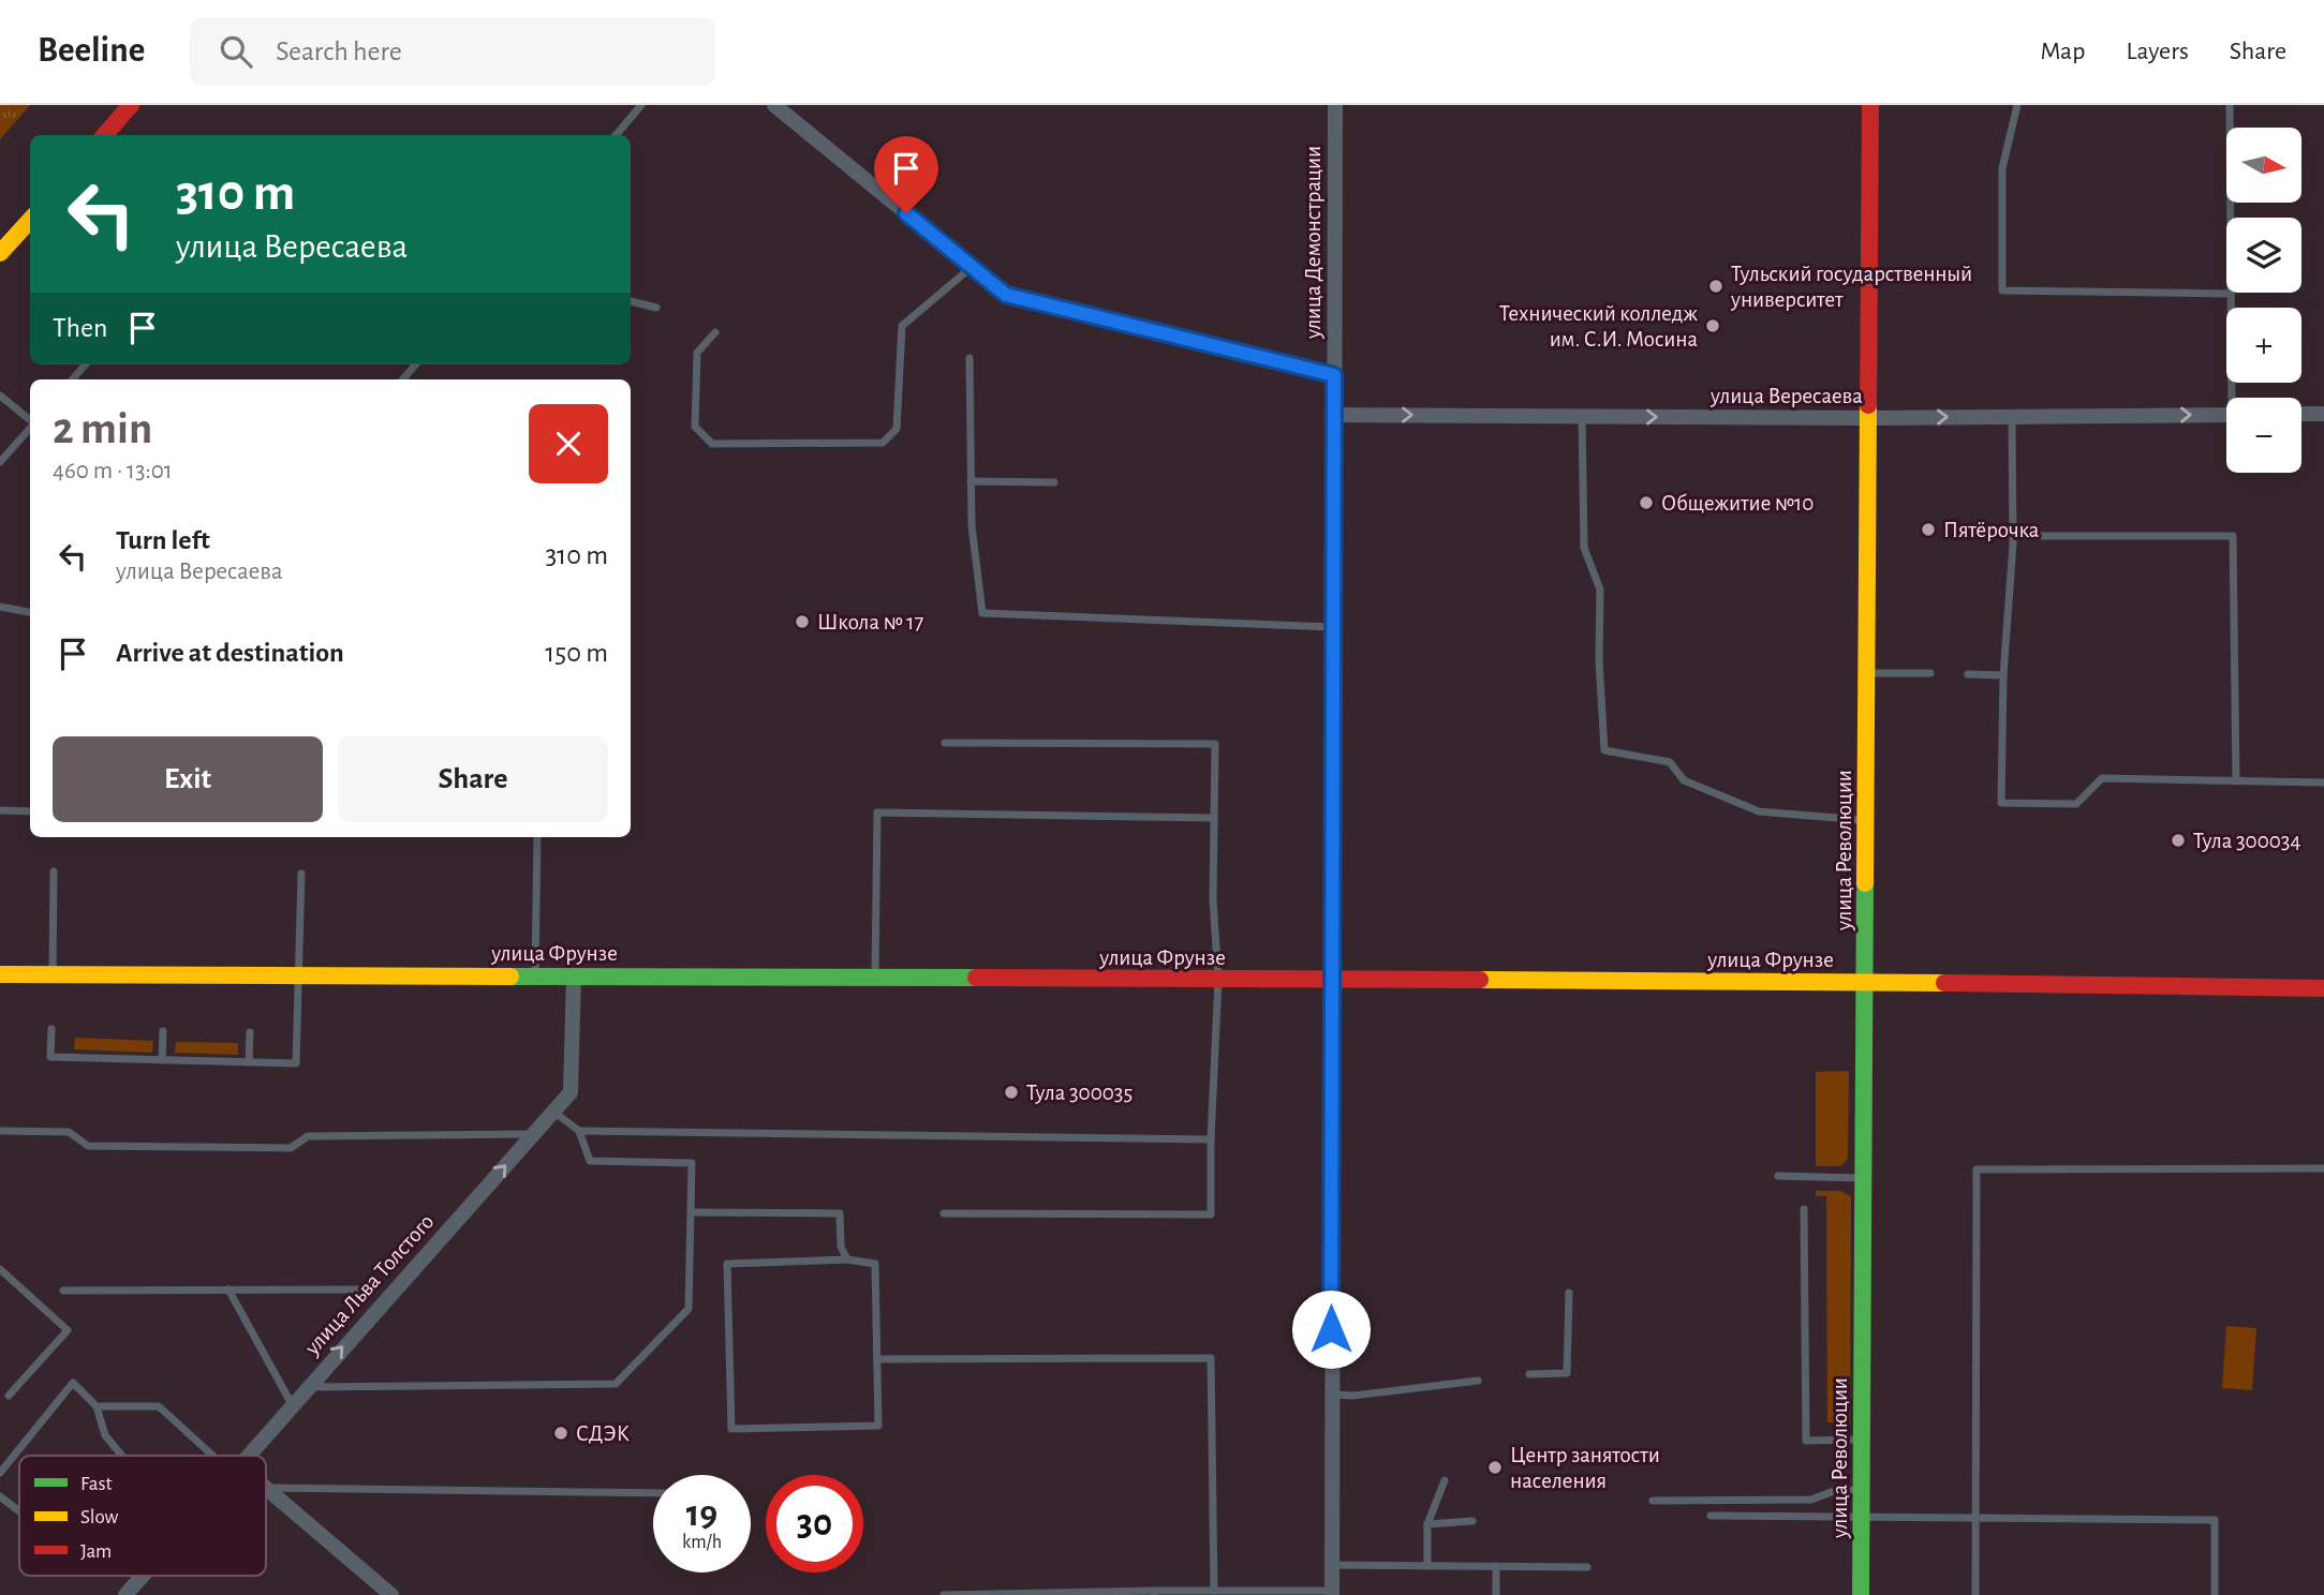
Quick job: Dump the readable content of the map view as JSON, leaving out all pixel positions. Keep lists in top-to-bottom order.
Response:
{
  "streets": {
    "street": [
      "улица Демонстрации",
      "улица Вересаева",
      "улица Революции",
      "улица Фрунзе",
      "улица Льва Толстого"
    ]
  },
  "crossings": [
    ["улица Демонстрации", "улица Вересаева"],
    ["улица Демонстрации", "улица Фрунзе"],
    ["улица Вересаева", "улица Революции"],
    ["улица Революции", "улица Фрунзе"],
    ["улица Фрунзе", "улица Льва Толстого"]
  ],
  "one_way": ["улица Вересаева", "улица Льва Толстого"],
  "places": [
    "Тульский государственный университет",
    "Технический колледж им. С.И. Мосина",
    "Общежитие №10",
    "Пятёрочка",
    "Школа № 17",
    "Тула 300034",
    "Тула 300035",
    "СДЭК",
    "Центр занятости населения"
  ],
  "legend": ["Fast", "Slow", "Jam"],
  "north": "right",
  "page": {
    "header": "Beeline",
    "search": "Search here",
    "nav": ["Map", "Layers", "Share"],
    "map_buttons": ["+", "−"],
    "turn": ["310 m", "улица Вересаева"],
    "then": "Then",
    "heading": ["2 min", "460 m · 13:01"],
    "list": [
      {
        "name": "Turn left",
        "note": "улица Вересаева",
        "value": "310 m"
      },
      {
        "name": "Arrive at destination",
        "value": "150 m"
      }
    ],
    "buttons": ["Exit", "Share"],
    "speed": "19 km/h",
    "limit": "30"
  }
}
